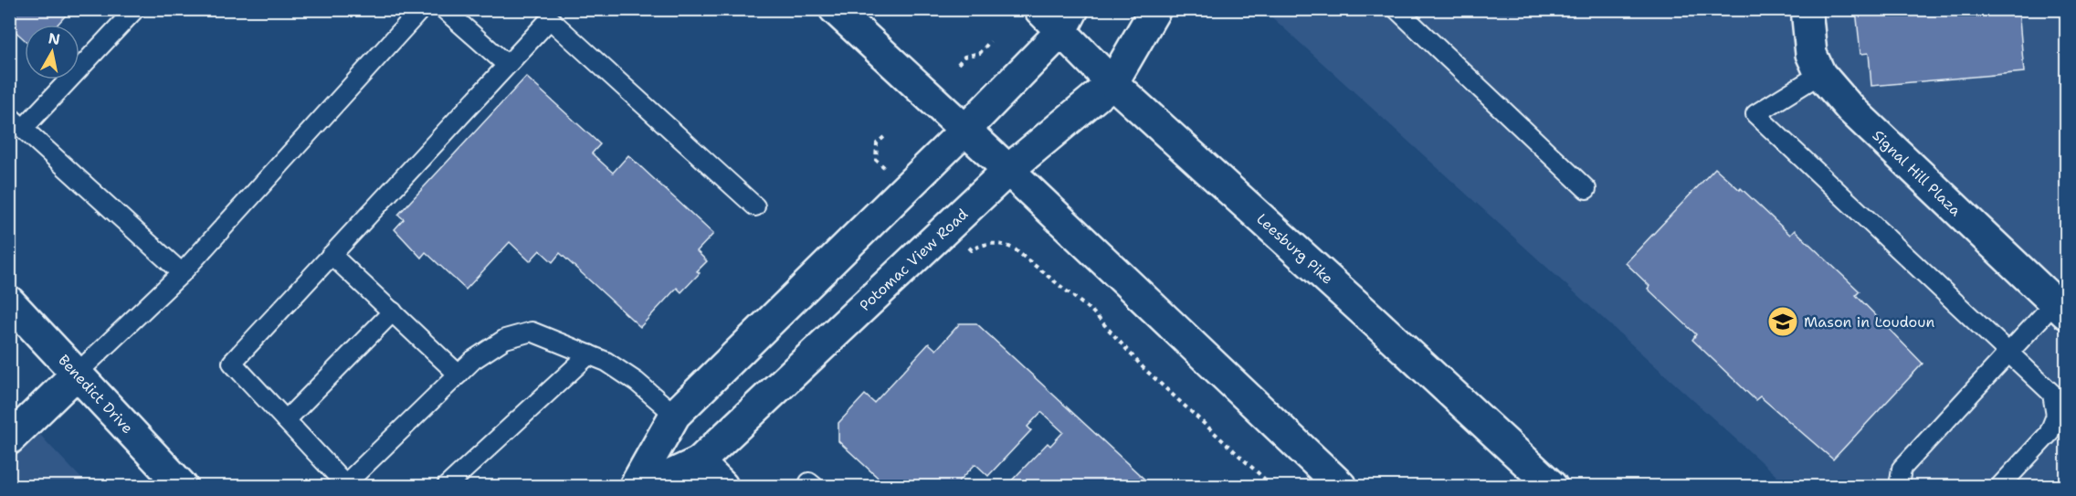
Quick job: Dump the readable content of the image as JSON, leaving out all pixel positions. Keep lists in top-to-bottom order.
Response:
{
  "streets": {
    "main road": [
      "Signal Hill Plaza",
      "Leesburg Pike",
      "Potomac View Road",
      "Benedict Drive"
    ]
  },
  "crossings": [
    ["Leesburg Pike", "Potomac View Road"]
  ],
  "places": {
    "school or university": ["Mason in Loudoun"]
  },
  "north": "top"
}
